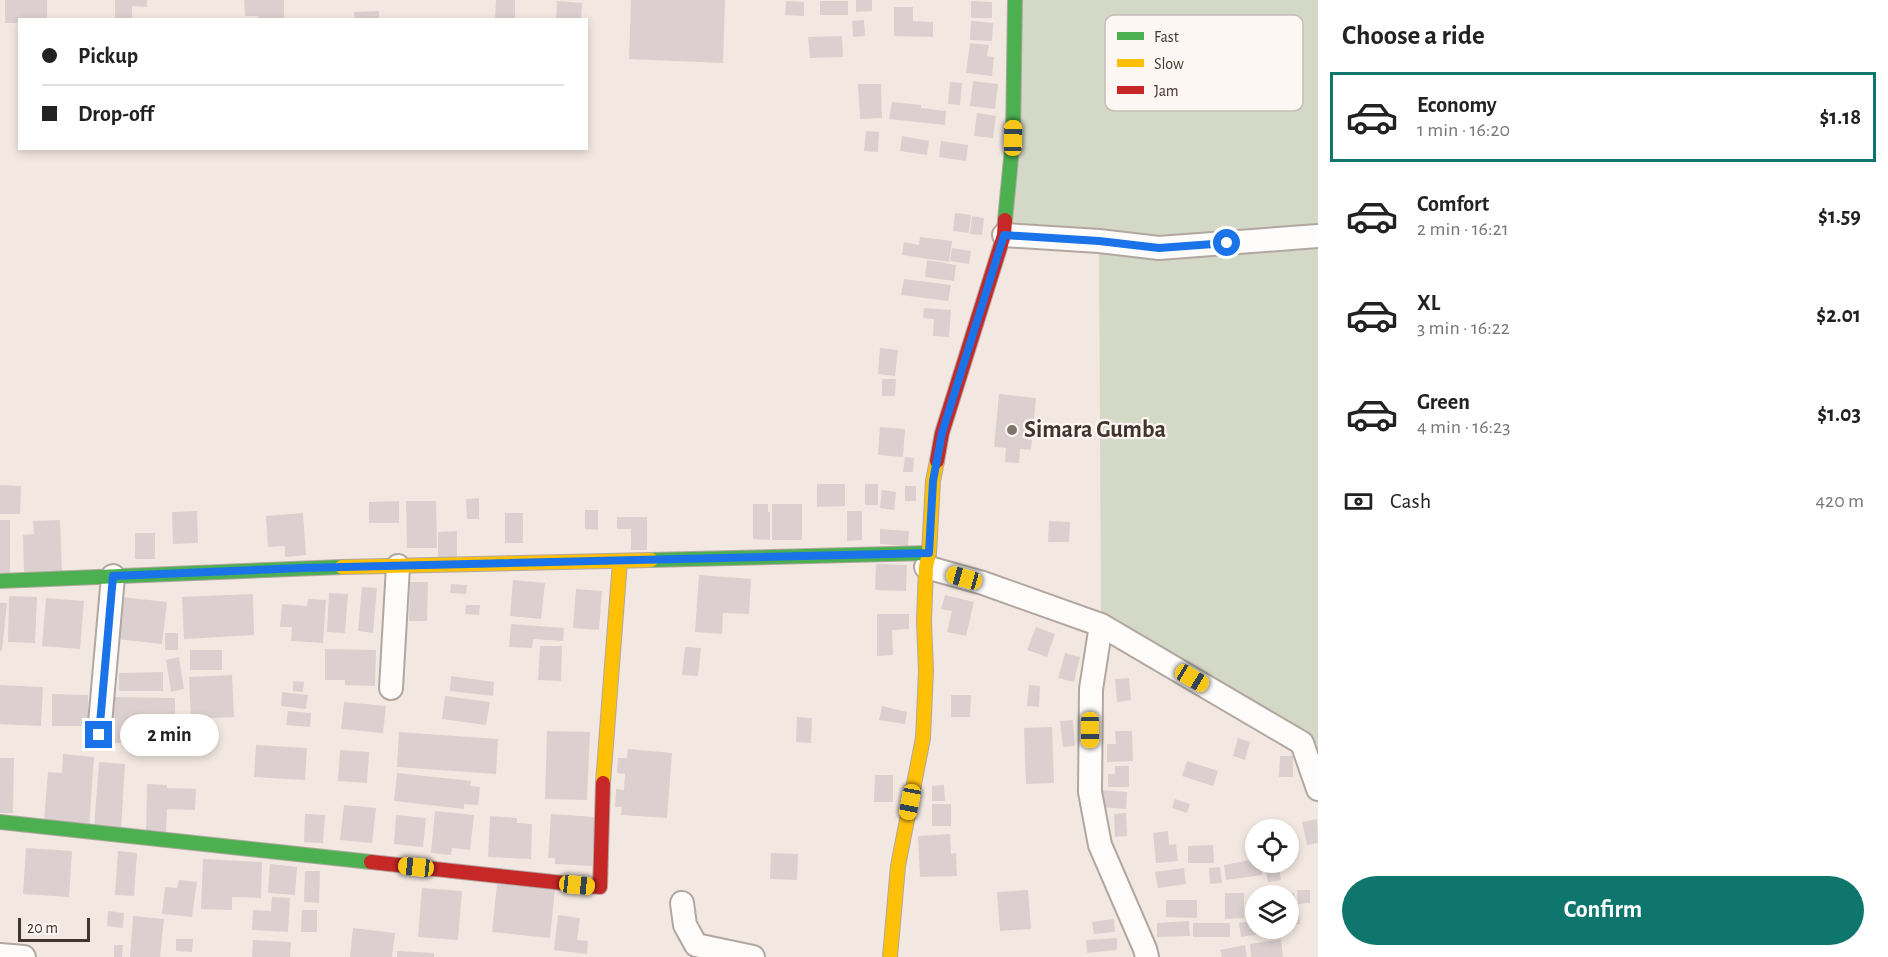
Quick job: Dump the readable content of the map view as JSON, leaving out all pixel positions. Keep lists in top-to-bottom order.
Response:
{
  "places": ["Simara Gumba"],
  "legend": ["Fast", "Slow", "Jam"],
  "scale_bar": "20 m",
  "page": {
    "heading": "Choose a ride",
    "banner": ["Pickup", "Drop-off"],
    "list": [
      {
        "name": "Economy",
        "note": "1 min · 16:20",
        "value": "$1.18"
      },
      {
        "name": "Comfort",
        "note": "2 min · 16:21",
        "value": "$1.59"
      },
      {
        "name": "XL",
        "note": "3 min · 16:22",
        "value": "$2.01"
      },
      {
        "name": "Green",
        "note": "4 min · 16:23",
        "value": "$1.03"
      }
    ],
    "pay": ["Cash", "420 m"],
    "bubble": "2 min",
    "buttons": "Confirm",
    "scale": "20 m"
  }
}
